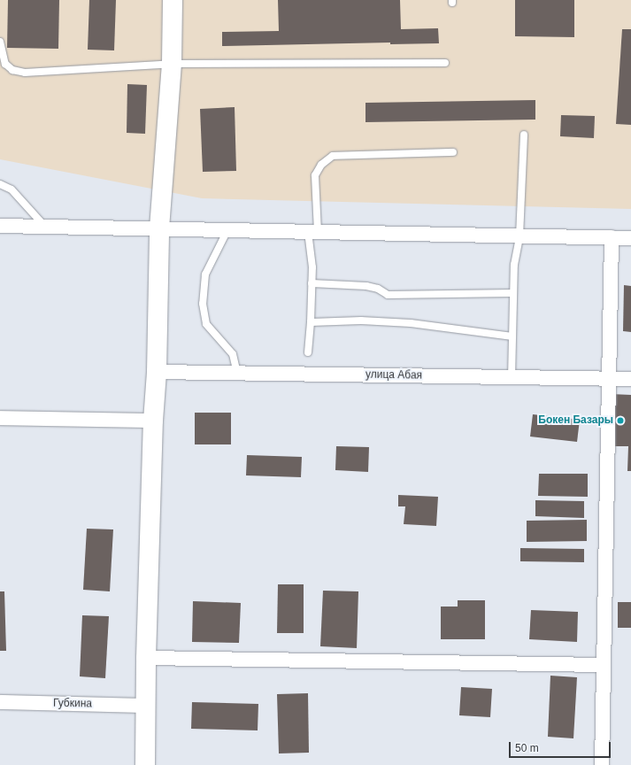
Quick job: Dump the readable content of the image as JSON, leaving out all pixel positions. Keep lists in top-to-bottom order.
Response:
{
  "streets": {
    "street": ["улица Абая", "Губкина"]
  },
  "places": ["Бокен Базары"],
  "scale_bar": "50 m"
}
